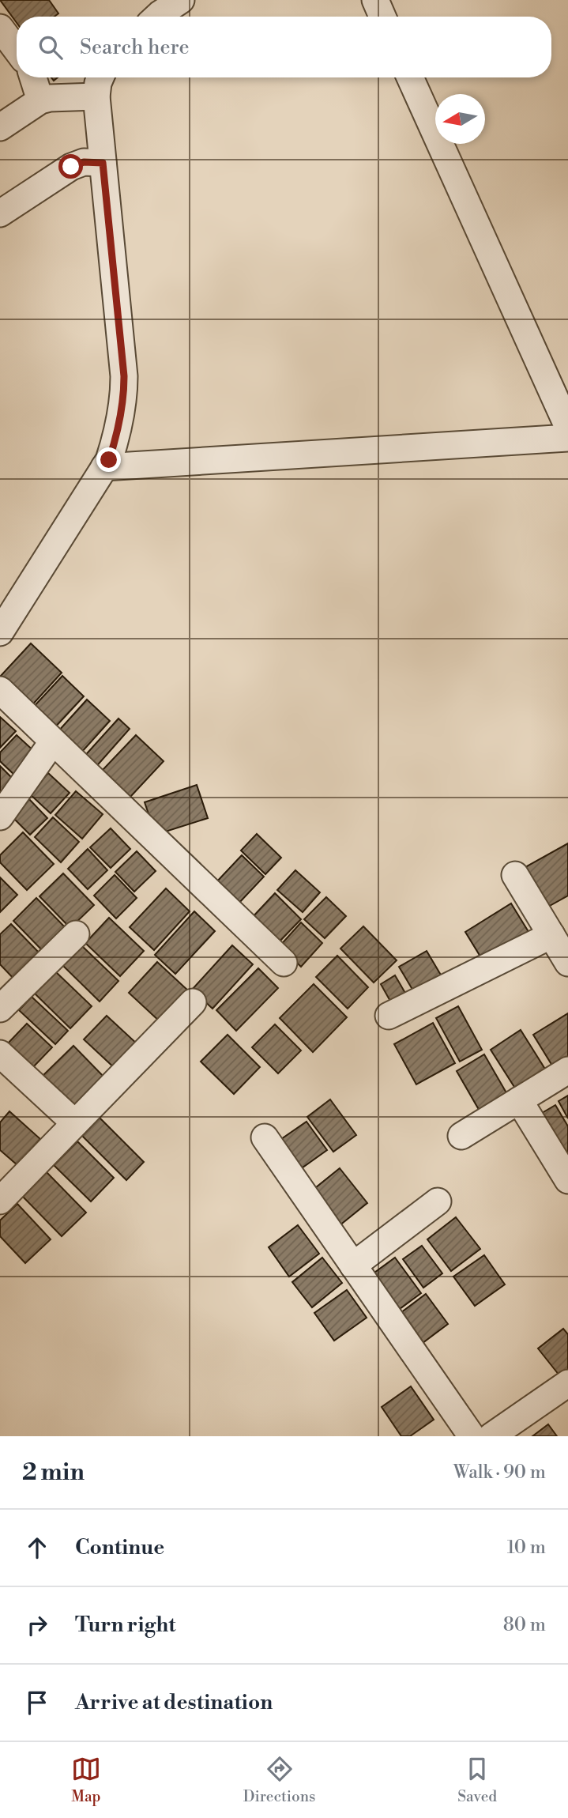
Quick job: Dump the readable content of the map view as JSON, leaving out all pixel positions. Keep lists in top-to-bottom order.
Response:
{
  "north": "left",
  "page": {
    "search": "Search here",
    "heading": ["2 min", "Walk · 90 m"],
    "list": [
      ["Continue", "10 m"],
      ["Turn right", "80 m"],
      "Arrive at destination"
    ],
    "nav": ["Map", "Directions", "Saved"]
  }
}
